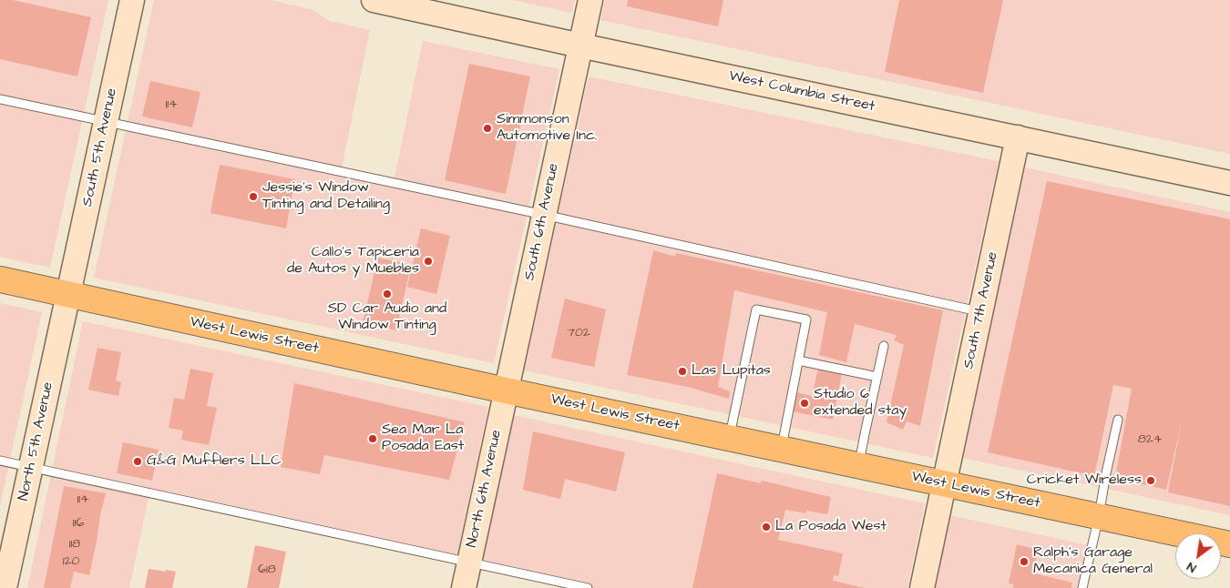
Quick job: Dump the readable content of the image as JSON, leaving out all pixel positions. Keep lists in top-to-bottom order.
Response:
{
  "streets": {
    "main road": ["West Lewis Street"],
    "street": [
      "West Columbia Street",
      "South 5th Avenue",
      "South 6th Avenue",
      "South 7th Avenue",
      "North 5th Avenue",
      "North 6th Avenue"
    ]
  },
  "crossings": [
    ["West Columbia Street", "South 6th Avenue"],
    ["West Columbia Street", "South 7th Avenue"],
    ["South 5th Avenue", "West Lewis Street"],
    ["South 5th Avenue", "North 5th Avenue"],
    ["South 6th Avenue", "West Lewis Street"],
    ["South 6th Avenue", "North 6th Avenue"],
    ["South 7th Avenue", "West Lewis Street"],
    ["West Lewis Street", "North 5th Avenue"],
    ["West Lewis Street", "North 6th Avenue"]
  ],
  "places": [
    "Simmonson Automotive Inc.",
    "Jessie's Window Tinting and Detailing",
    "Callo's Tapiceria de Autos y Muebles",
    "SD Car Audio and Window Tinting",
    "Las Lupitas",
    "Studio 6 extended stay",
    "Sea Mar La Posada East",
    "G&G Mufflers LLC",
    "Cricket Wireless",
    "La Posada West",
    "Ralph's Garage Mecanica General"
  ],
  "house_numbers": [
    "114",
    "702",
    "824",
    "114",
    "116",
    "118",
    "120",
    "618"
  ],
  "north": "bottom left"
}
